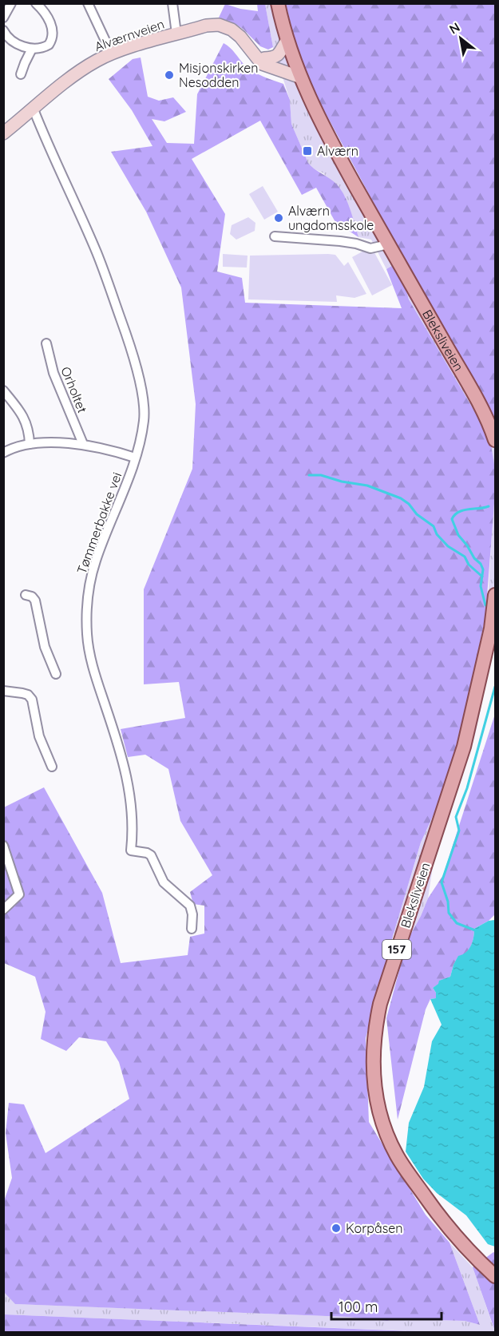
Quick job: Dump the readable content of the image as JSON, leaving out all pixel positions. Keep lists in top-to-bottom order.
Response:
{
  "streets": {
    "main road": ["Alværnveien", "Bleksliveien", "157"],
    "street": ["Orholtet", "Tømmerbakke vei"]
  },
  "crossings": [
    ["Alværnveien", "Bleksliveien"],
    ["Alværnveien", "Tømmerbakke vei"]
  ],
  "places": {
    "other": ["Misjonskirken Nesodden", "Alværn ungdomsskole", "Korpåsen"],
    "transit": ["Alværn"]
  },
  "scale_bar": "100 m",
  "north": "top left"
}
